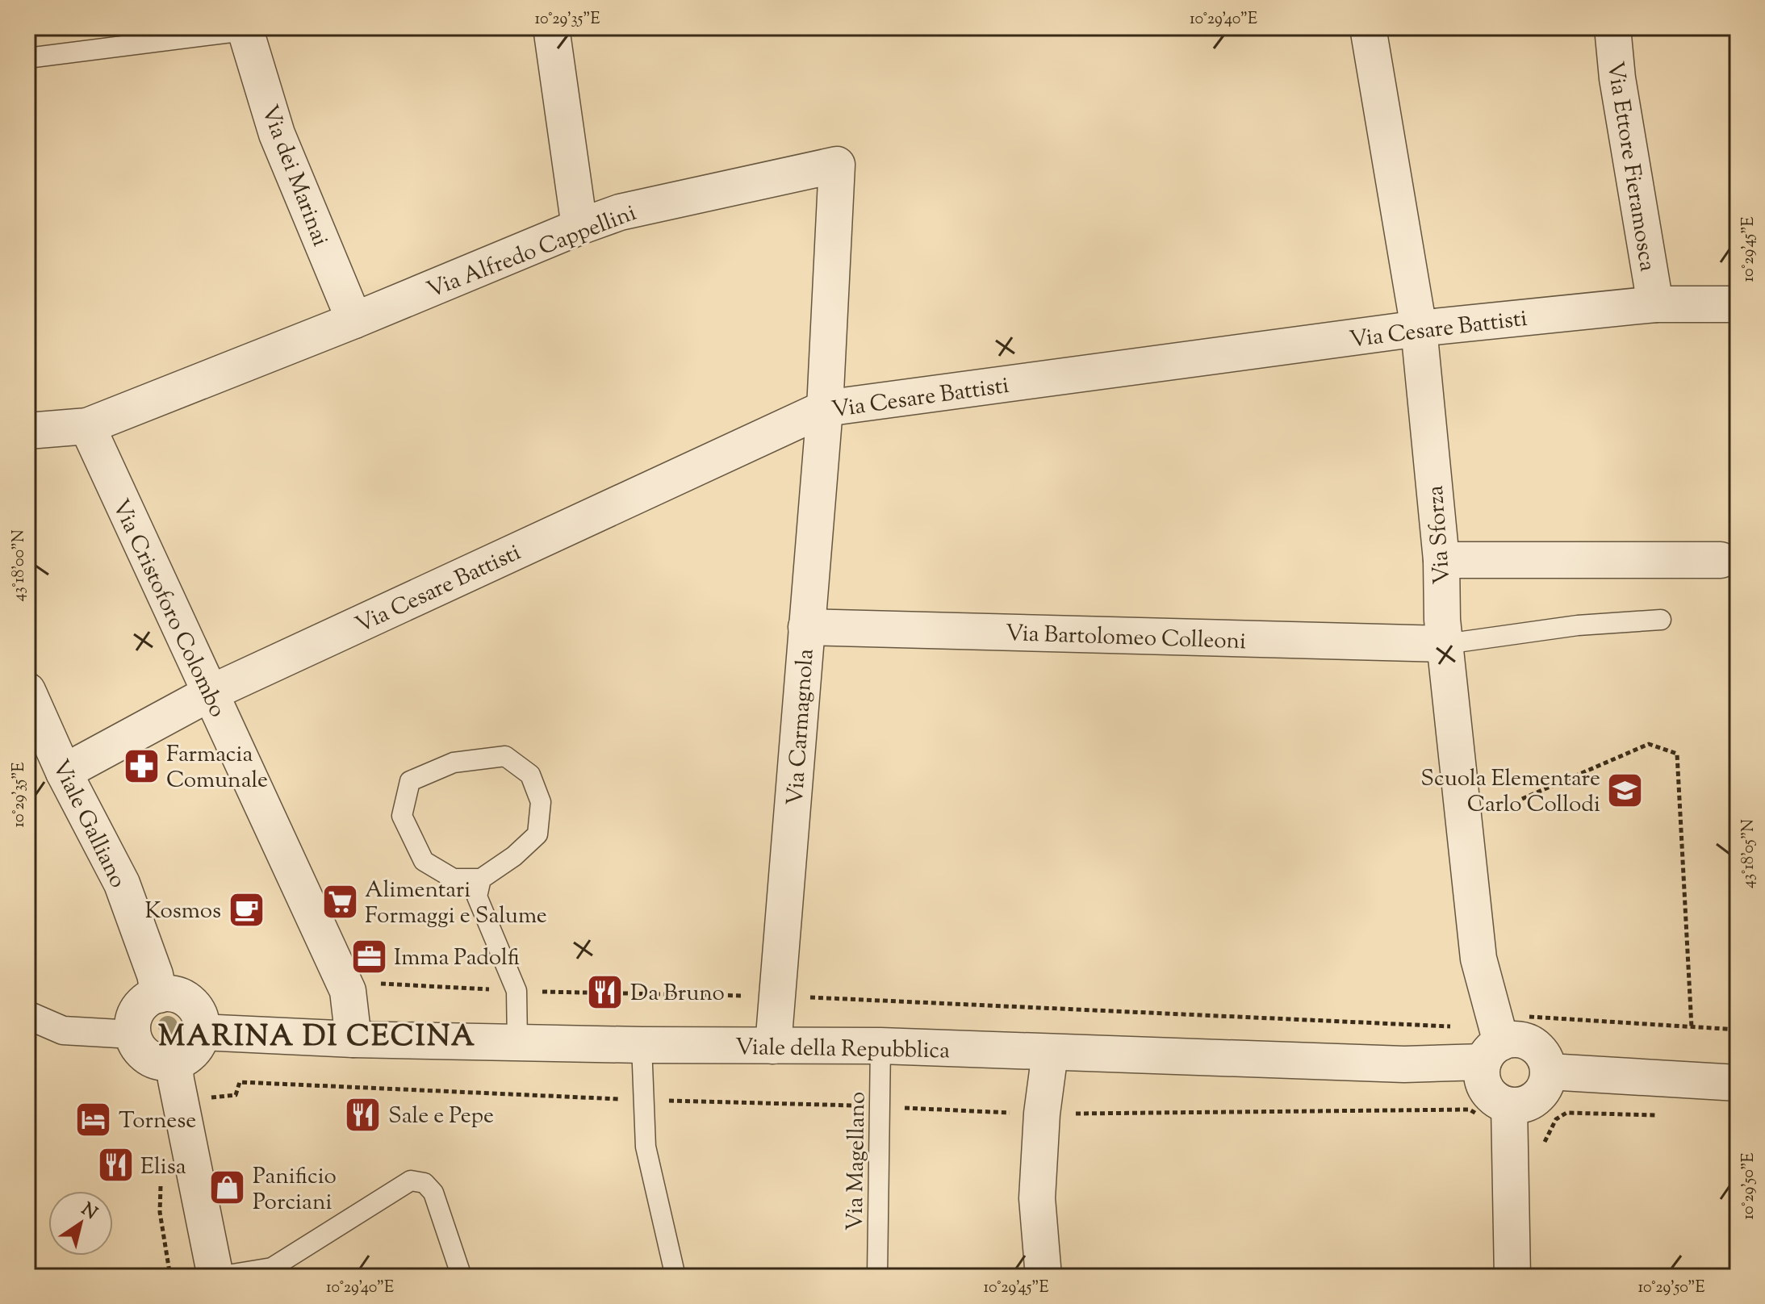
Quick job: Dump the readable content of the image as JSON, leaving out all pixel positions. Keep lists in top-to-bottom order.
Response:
{
  "streets": {
    "street": [
      "Via Ettore Fieramosca",
      "Via dei Marinai",
      "Via Alfredo Cappellini",
      "Via Cesare Battisti",
      "Via Sforza",
      "Via Cristoforo Colombo",
      "Via Bartolomeo Colleoni",
      "Via Carmagnola",
      "Viale Galliano",
      "Viale della Repubblica"
    ],
    "lane": ["Via Magellano"]
  },
  "crossings": [
    ["Via Ettore Fieramosca", "Via Cesare Battisti"],
    ["Via dei Marinai", "Via Alfredo Cappellini"],
    ["Via Alfredo Cappellini", "Via Cesare Battisti"],
    ["Via Alfredo Cappellini", "Via Cristoforo Colombo"],
    ["Via Alfredo Cappellini", "Via Carmagnola"],
    ["Via Cesare Battisti", "Via Sforza"],
    ["Via Cesare Battisti", "Via Cristoforo Colombo"],
    ["Via Cesare Battisti", "Via Carmagnola"],
    ["Via Cesare Battisti", "Viale Galliano"],
    ["Via Sforza", "Via Bartolomeo Colleoni"],
    ["Via Sforza", "Viale della Repubblica"],
    ["Via Cristoforo Colombo", "Viale della Repubblica"],
    ["Via Bartolomeo Colleoni", "Via Carmagnola"],
    ["Via Carmagnola", "Viale della Repubblica"],
    ["Viale Galliano", "Viale della Repubblica"],
    ["Viale della Repubblica", "Via Magellano"]
  ],
  "districts": ["MARINA DI CECINA"],
  "places": {
    "pharmacy": ["Farmacia Comunale"],
    "school or university": ["Scuola Elementare Carlo Collodi"],
    "supermarket": ["Alimentari Formaggi e Salume"],
    "cafe": ["Kosmos"],
    "office": ["Imma Padolfi"],
    "restaurant": ["Da Bruno", "Sale e Pepe", "Elisa"],
    "hotel": ["Tornese"],
    "shop": ["Panificio Porciani"]
  },
  "north": "top right",
  "coordinates": [
    "10°29'35\"E",
    "10°29'40\"E",
    "10°29'45\"E",
    "43°18'00\"N",
    "43°18'05\"N",
    "10°29'50\"E"
  ]
}
